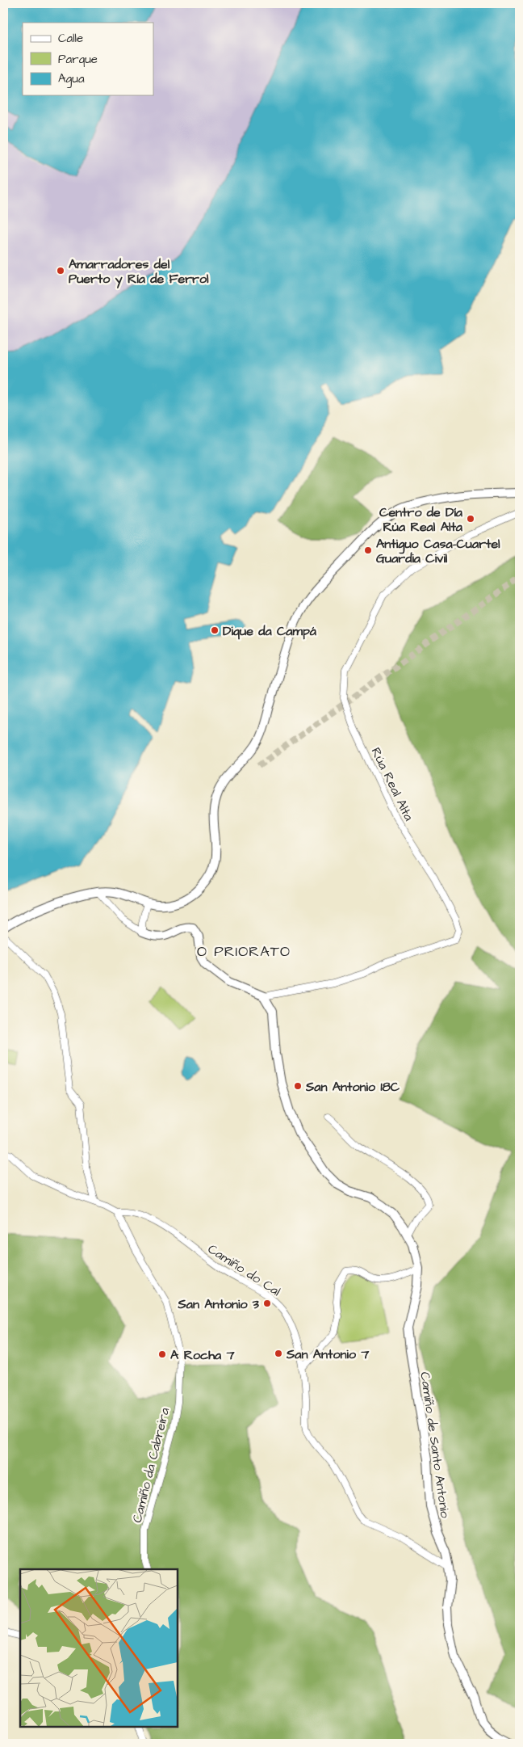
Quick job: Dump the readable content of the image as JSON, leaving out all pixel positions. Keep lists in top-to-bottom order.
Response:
{
  "streets": {
    "street": [
      "Rúa Real Alta",
      "Camiño do Cal",
      "Camiño de Santo Antonio",
      "Camiño da Cabreira"
    ]
  },
  "crossings": [
    ["Rúa Real Alta", "Camiño de Santo Antonio"],
    ["Camiño do Cal", "Camiño de Santo Antonio"],
    ["Camiño do Cal", "Camiño da Cabreira"]
  ],
  "districts": ["O PRIORATO"],
  "places": [
    "Amarradores del Puerto y Ría de Ferrol",
    "Centro de Día Rúa Real Alta",
    "Antiguo Casa-Cuartel Guardia Civil",
    "Dique da Campá",
    "San Antonio 18C",
    "San Antonio 3",
    "San Antonio 7",
    "A Rocha 7"
  ],
  "legend": ["Calle", "Parque", "Agua"]
}
